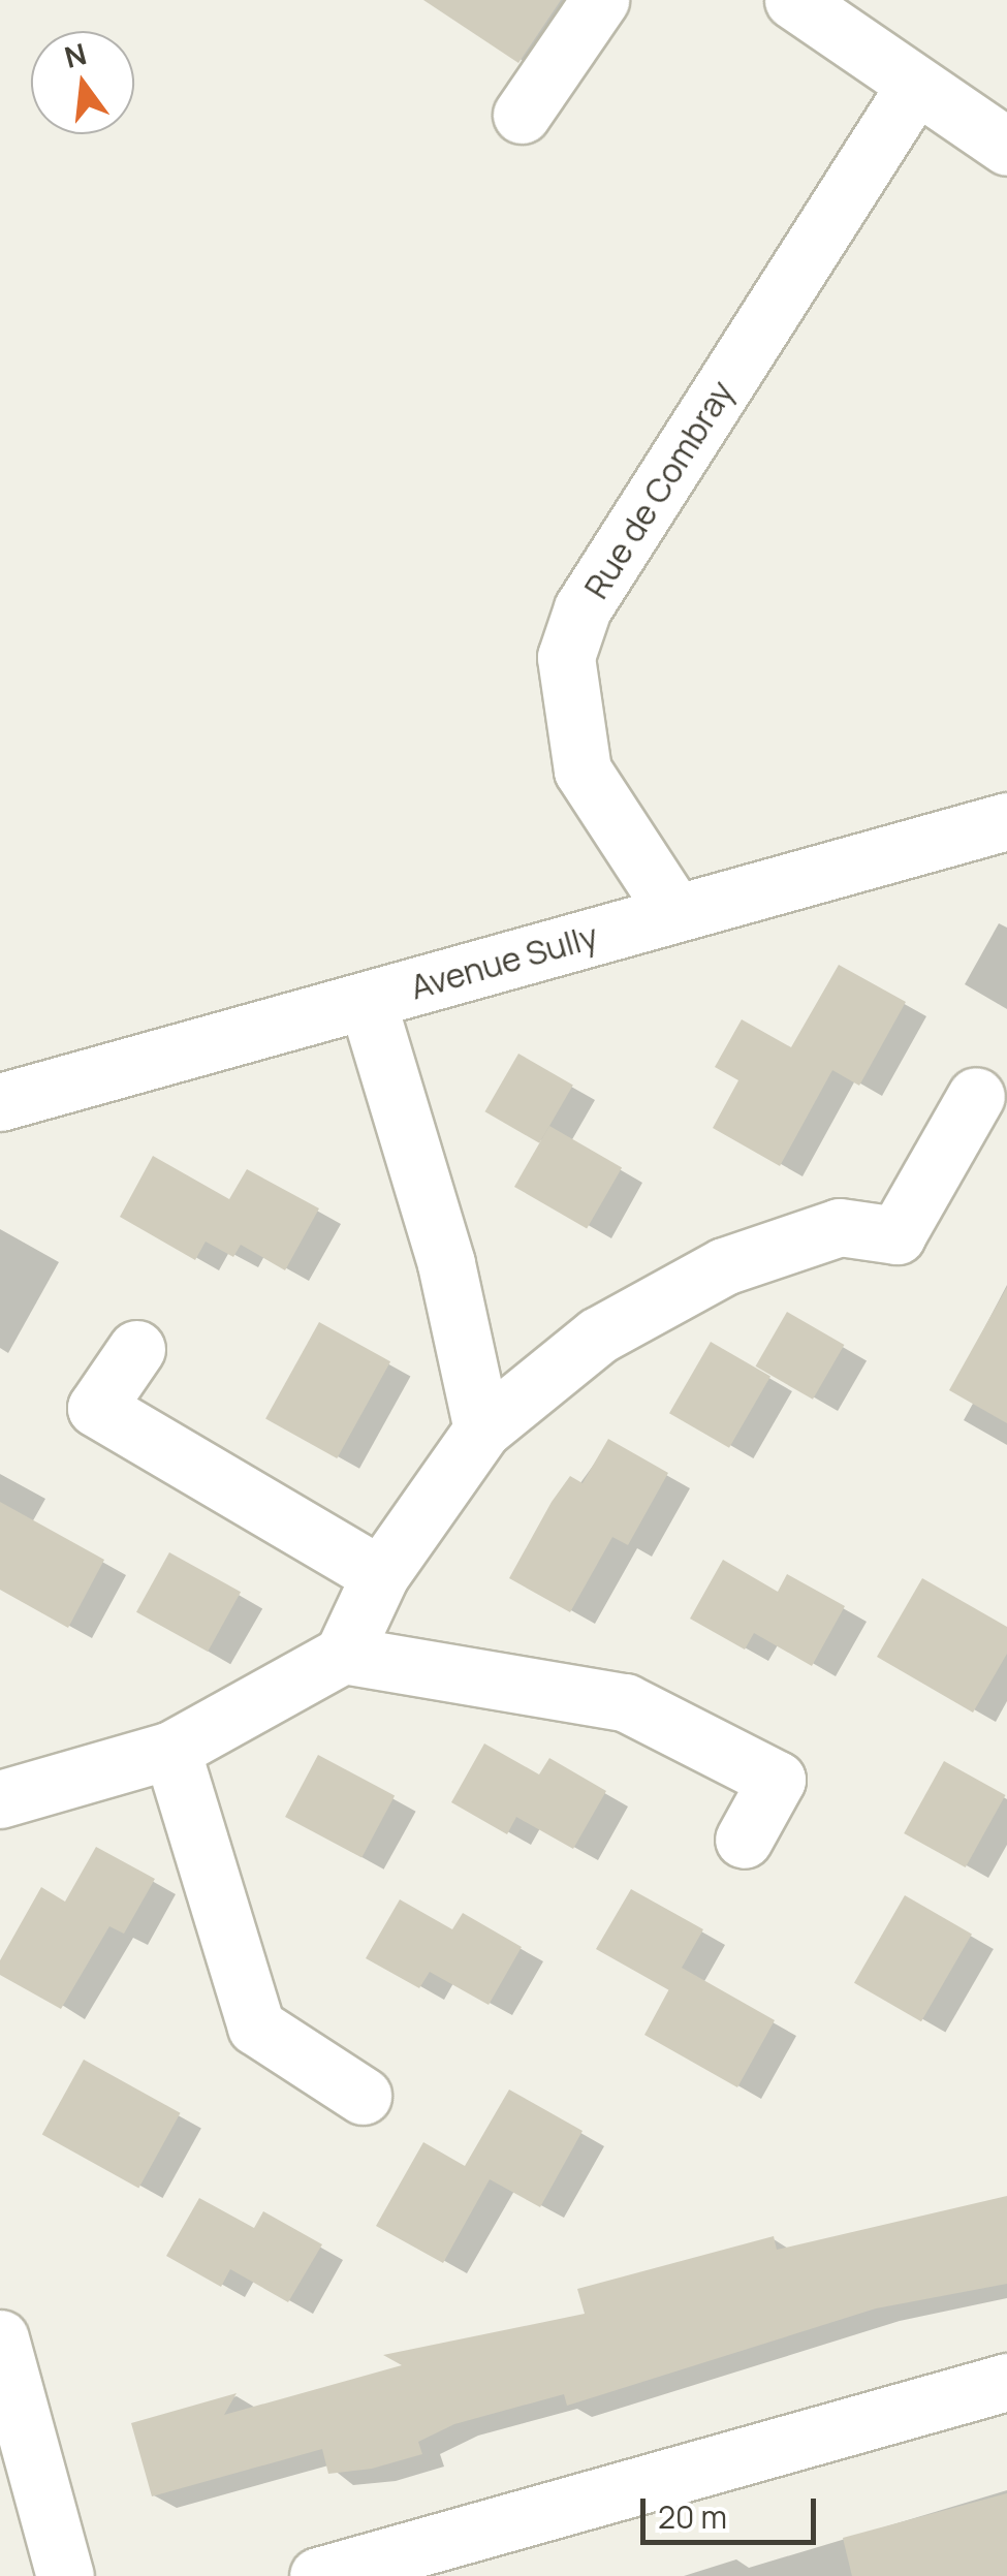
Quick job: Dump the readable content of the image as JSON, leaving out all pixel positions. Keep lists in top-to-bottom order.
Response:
{
  "streets": {
    "street": ["Rue de Combray", "Avenue Sully"]
  },
  "crossings": [
    ["Rue de Combray", "Avenue Sully"]
  ],
  "scale_bar": "20 m",
  "north": "top"
}
